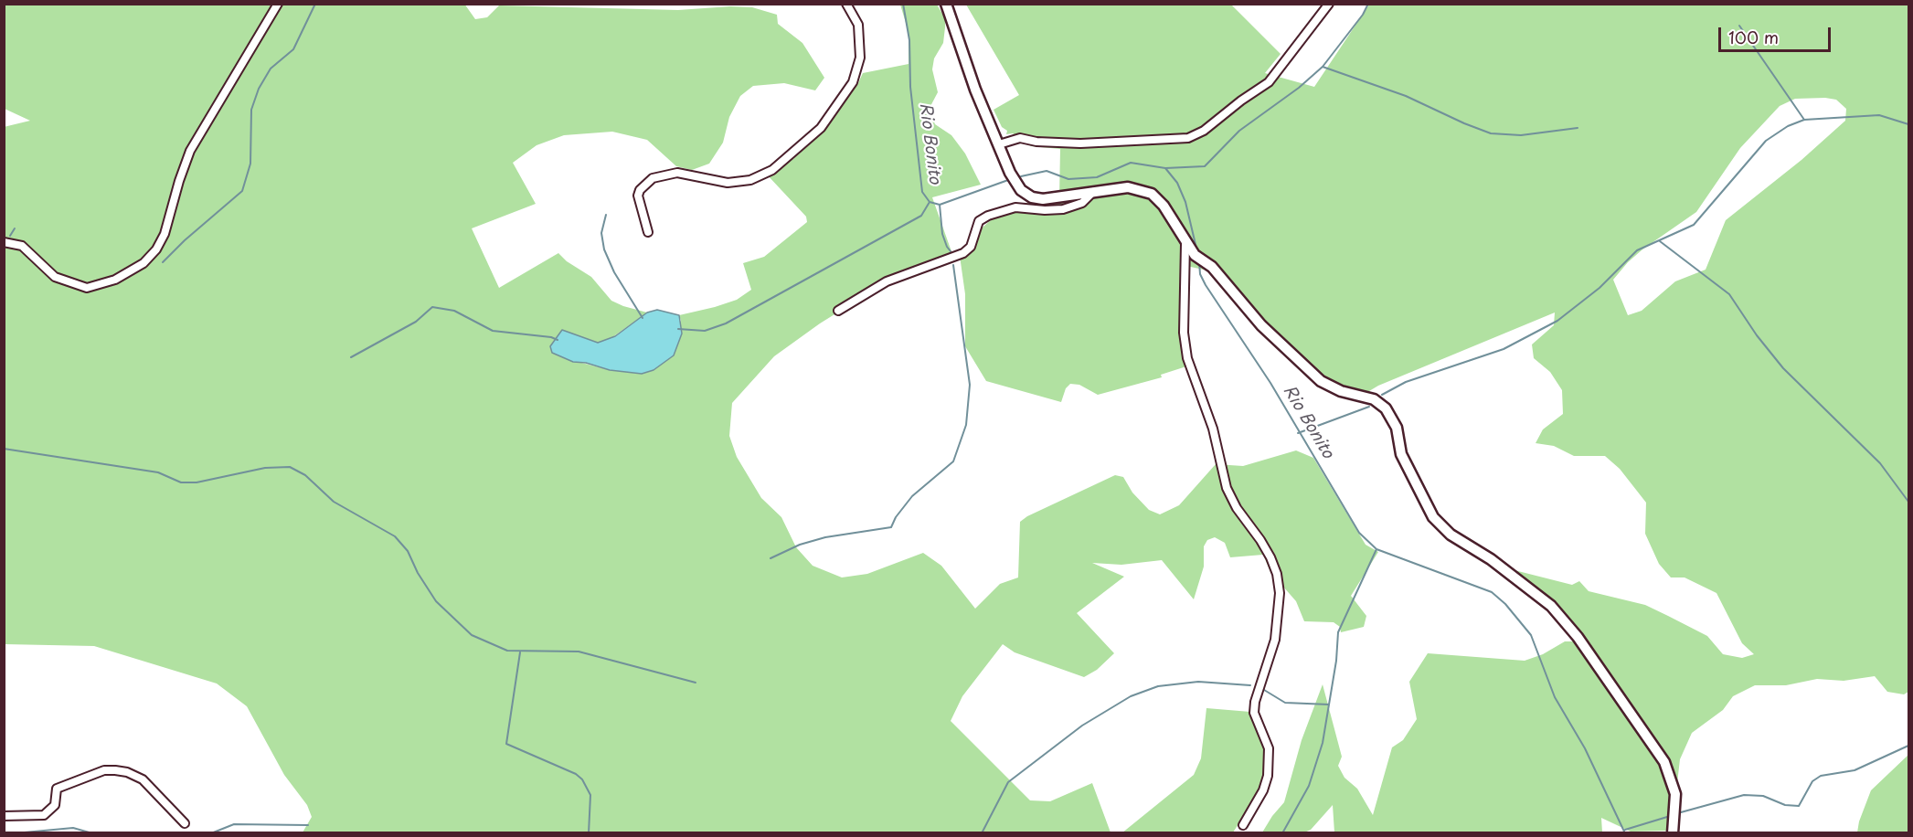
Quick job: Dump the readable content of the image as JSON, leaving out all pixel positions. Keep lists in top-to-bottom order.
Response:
{
  "water": ["Rio Bonito"],
  "scale_bar": "100 m"
}
